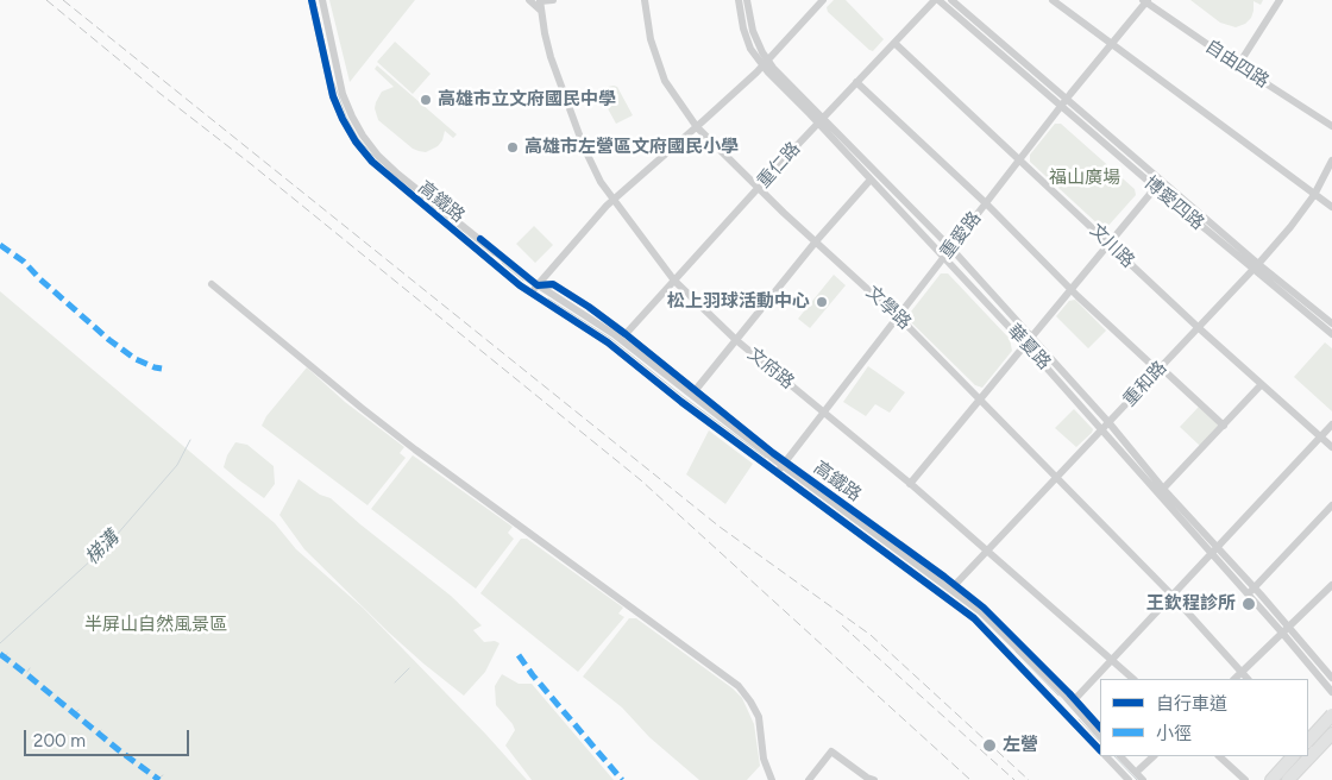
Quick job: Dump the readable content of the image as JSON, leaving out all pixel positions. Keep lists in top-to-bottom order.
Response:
{
  "streets": {
    "street": [
      "自由四路",
      "重仁路",
      "高鐵路",
      "博愛四路",
      "重愛路",
      "文川路",
      "文學路",
      "華夏路",
      "文府路",
      "重和路"
    ]
  },
  "crossings": [
    ["自由四路", "重愛路"],
    ["重仁路", "高鐵路"],
    ["重仁路", "博愛四路"],
    ["重仁路", "文川路"],
    ["重仁路", "文學路"],
    ["重仁路", "華夏路"],
    ["重仁路", "文府路"],
    ["高鐵路", "重愛路"],
    ["高鐵路", "重和路"],
    ["博愛四路", "重愛路"],
    ["博愛四路", "重和路"],
    ["重愛路", "文川路"],
    ["重愛路", "文學路"],
    ["重愛路", "華夏路"],
    ["重愛路", "文府路"],
    ["文川路", "重和路"],
    ["文學路", "重和路"],
    ["華夏路", "重和路"],
    ["文府路", "重和路"]
  ],
  "water": ["梯溝"],
  "parks": ["福山廣場", "半屏山自然風景區"],
  "places": [
    "高雄市立文府國民中學",
    "高雄市左營區文府國民小學",
    "松上羽球活動中心",
    "王欽程診所",
    "左營"
  ],
  "legend": ["自行車道", "小徑"],
  "scale_bar": "200 m"
}
